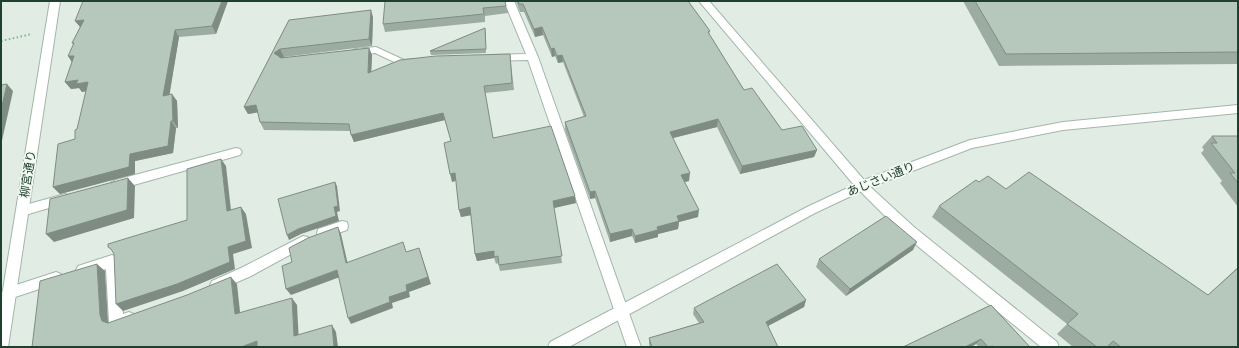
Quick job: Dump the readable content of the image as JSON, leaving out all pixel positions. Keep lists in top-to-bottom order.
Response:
{
  "streets": {
    "street": ["柳宮通り", "あじさい通り"]
  }
}
